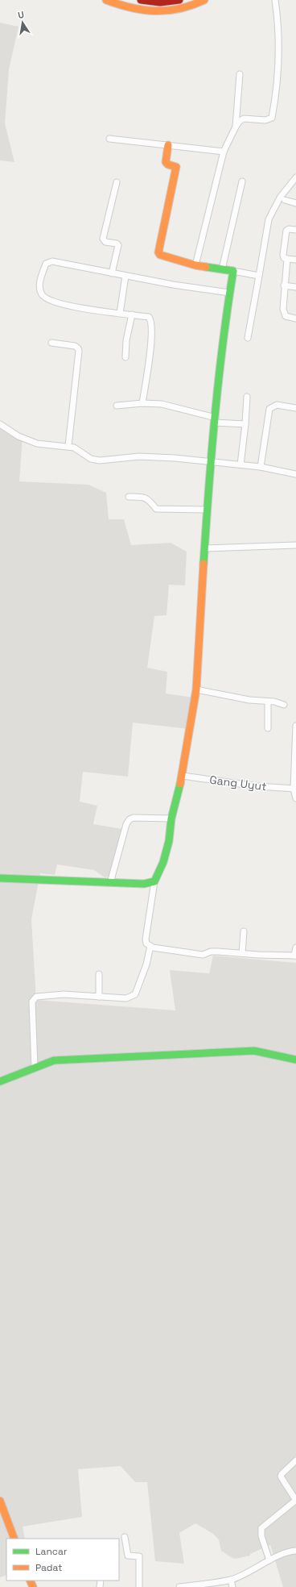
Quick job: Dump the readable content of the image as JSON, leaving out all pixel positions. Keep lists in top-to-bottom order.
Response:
{
  "streets": {
    "street": ["Gang Uyut"]
  },
  "legend": ["Lancar", "Padat"],
  "north": "top"
}
